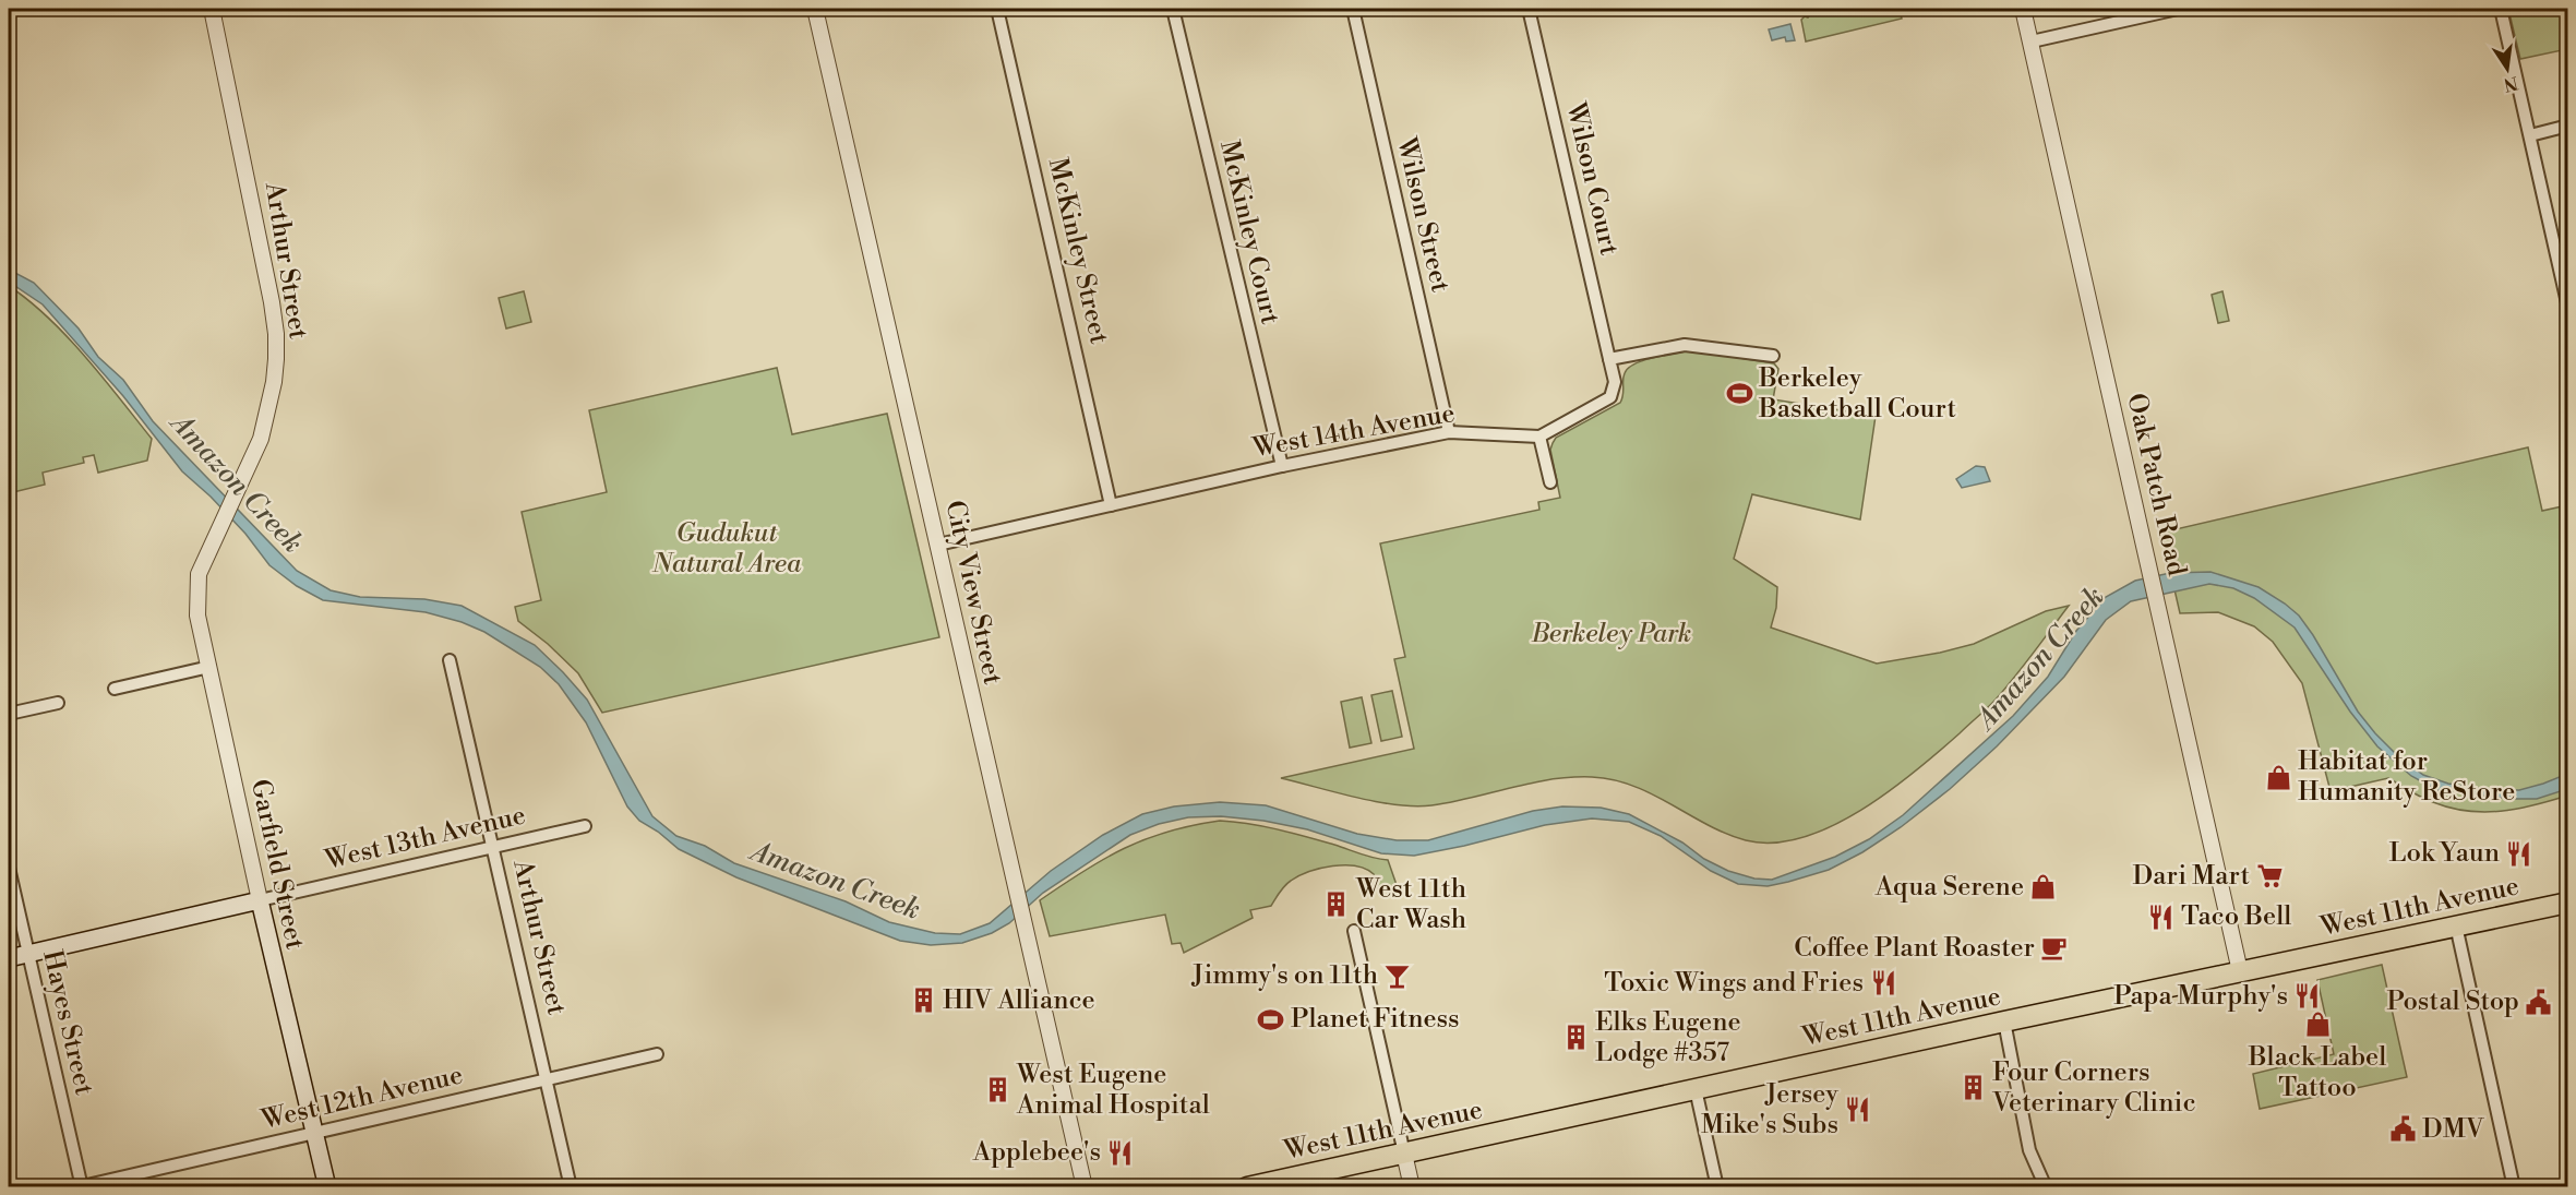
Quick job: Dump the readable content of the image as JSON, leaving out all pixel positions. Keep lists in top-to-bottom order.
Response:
{
  "streets": {
    "main road": ["West 13th Avenue", "Garfield Street", "West 11th Avenue"],
    "street": [
      "Wilson Court",
      "Wilson Street",
      "McKinley Court",
      "McKinley Street",
      "Arthur Street",
      "West 14th Avenue",
      "Oak Patch Road",
      "City View Street",
      "Hayes Street",
      "West 12th Avenue"
    ]
  },
  "crossings": [
    ["Wilson Street", "West 14th Avenue"],
    ["McKinley Court", "West 14th Avenue"],
    ["McKinley Street", "West 14th Avenue"],
    ["Arthur Street", "West 13th Avenue"],
    ["Arthur Street", "Garfield Street"],
    ["Arthur Street", "West 12th Avenue"],
    ["West 14th Avenue", "City View Street"],
    ["Oak Patch Road", "West 11th Avenue"],
    ["West 13th Avenue", "Garfield Street"],
    ["West 13th Avenue", "Hayes Street"],
    ["Garfield Street", "West 12th Avenue"],
    ["Hayes Street", "West 12th Avenue"]
  ],
  "water": ["Amazon Creek"],
  "parks": ["Gudukut Natural Area", "Berkeley Park"],
  "places": {
    "sports": ["Berkeley Basketball Court", "Planet Fitness"],
    "shop": ["Habitat for Humanity ReStore", "Aqua Serene", "Black Label Tattoo"],
    "restaurant": [
      "Lok Yaun",
      "Taco Bell",
      "Toxic Wings and Fries",
      "Papa Murphy's",
      "Jersey Mike's Subs",
      "Applebee's"
    ],
    "supermarket": ["Dari Mart"],
    "building": [
      "West 11th Car Wash",
      "HIV Alliance",
      "Elks Eugene Lodge #357",
      "Four Corners Veterinary Clinic",
      "West Eugene Animal Hospital"
    ],
    "cafe": ["Coffee Plant Roaster"],
    "bar": ["Jimmy's on 11th"],
    "public building": ["Postal Stop", "DMV"]
  },
  "north": "bottom"
}
